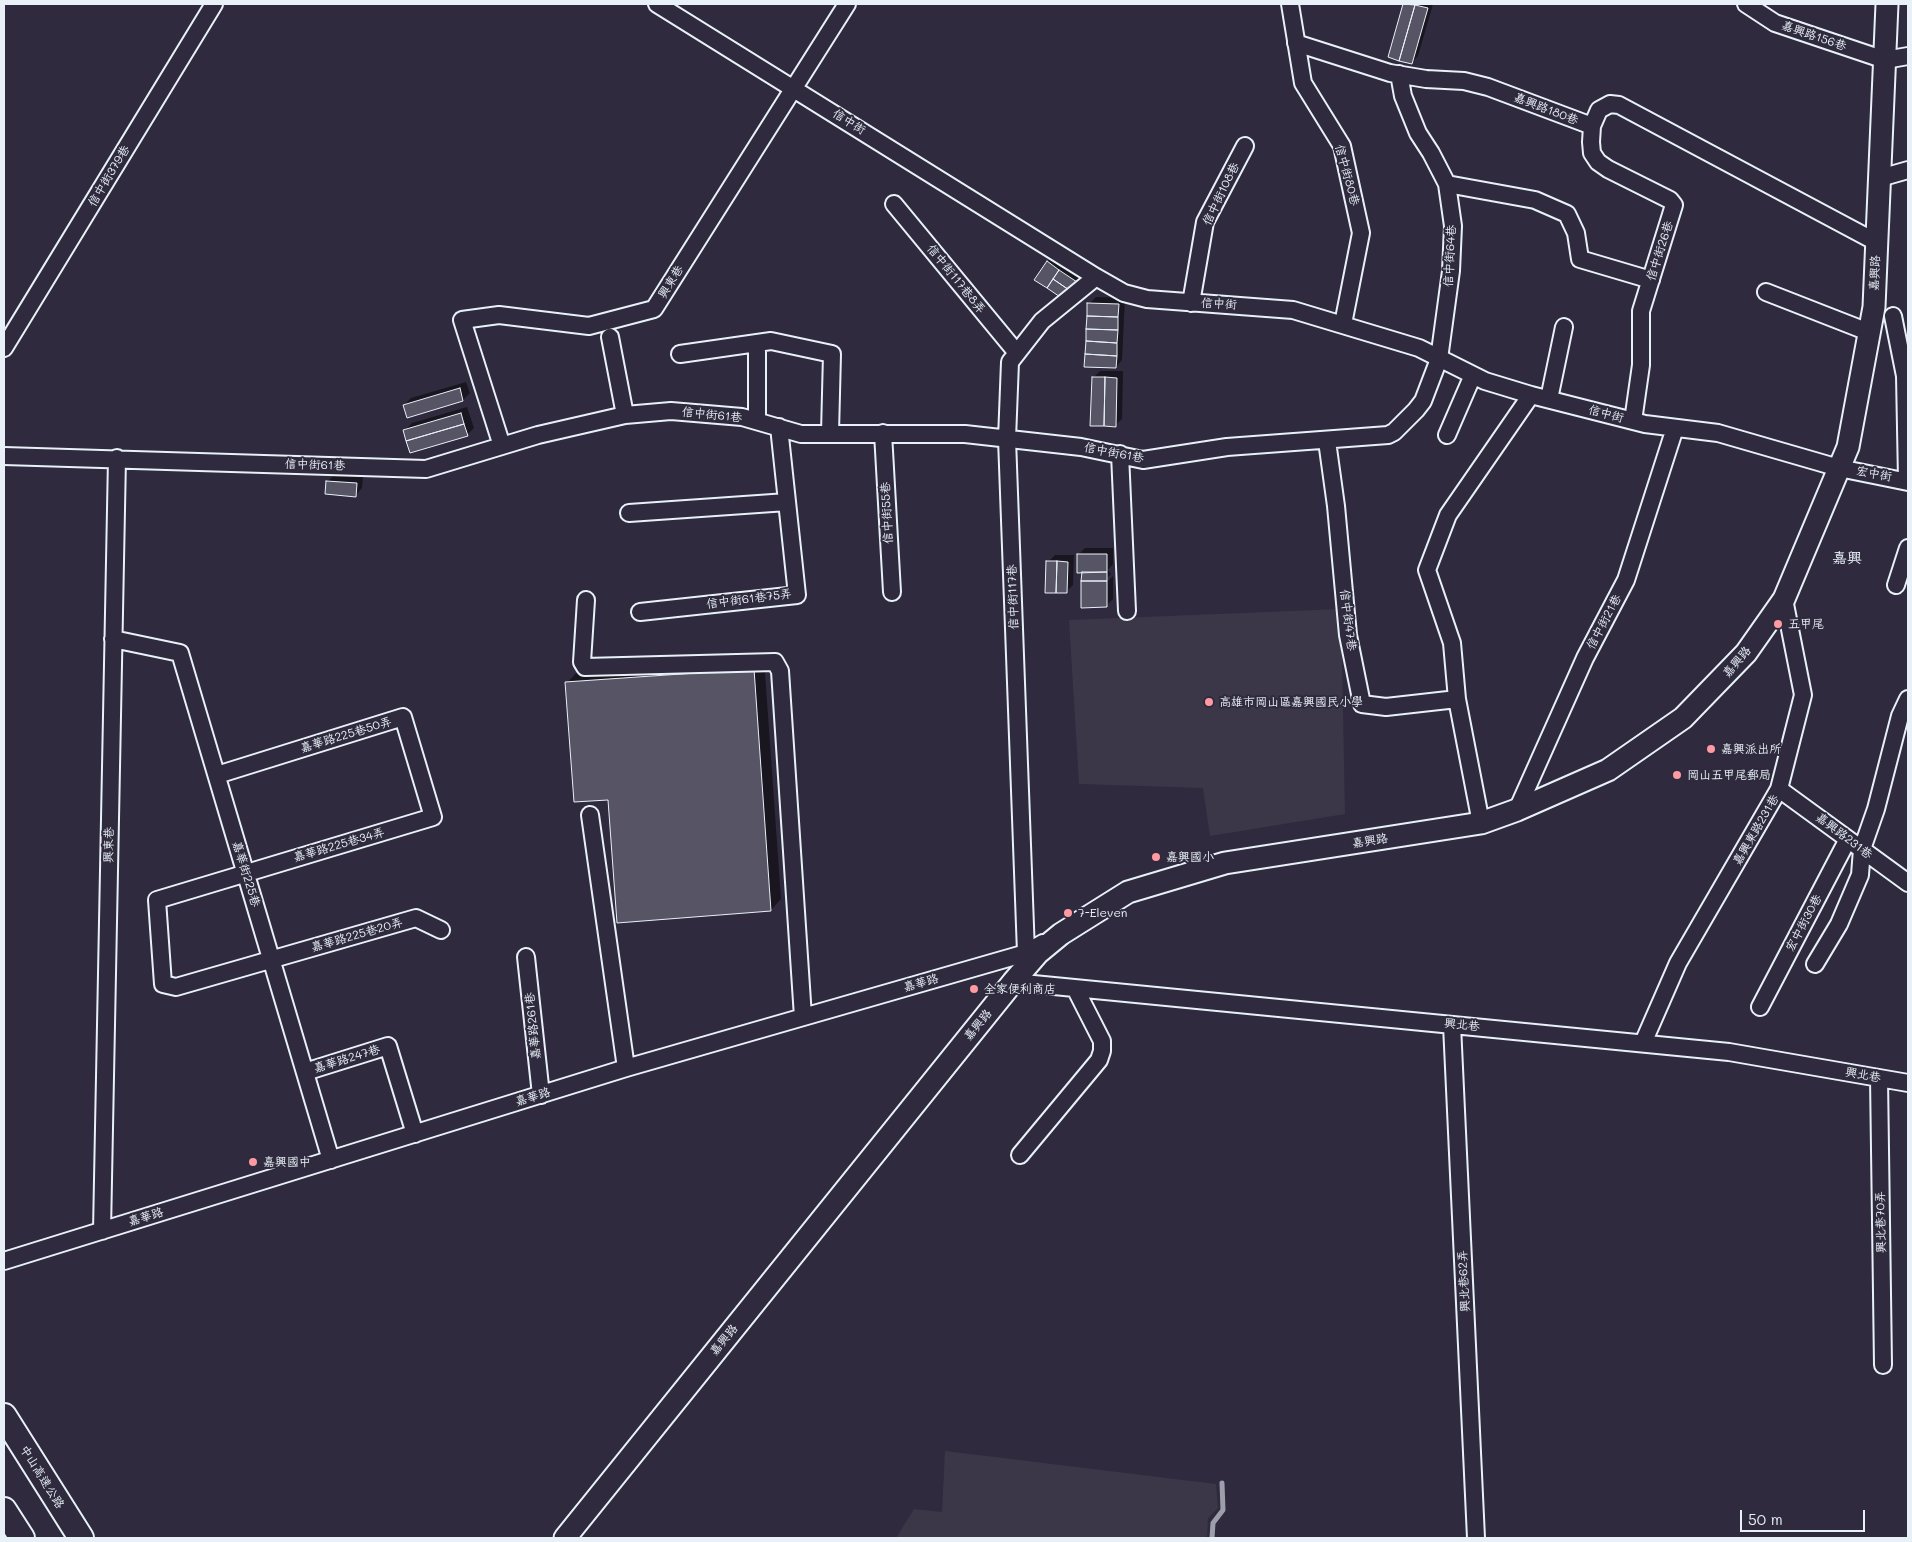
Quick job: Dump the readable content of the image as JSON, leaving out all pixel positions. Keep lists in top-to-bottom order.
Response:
{
  "streets": {
    "highway": ["中山高速公路"],
    "main road": ["嘉興路"],
    "street": [
      "嘉興路156巷",
      "嘉興路180巷",
      "信中街",
      "信中街80巷",
      "信中街379巷",
      "信中街108巷",
      "信中街26巷",
      "信中街64巷",
      "信中街117巷8弄",
      "興東巷",
      "信中街61巷",
      "宏中街",
      "信中街55巷",
      "信中街117巷",
      "信中街61巷75弄",
      "信中街47巷",
      "信中街21巷",
      "嘉華路225巷50弄",
      "嘉興東路231巷",
      "嘉興路231巷",
      "嘉華路225巷34弄",
      "嘉華街225巷",
      "宏中街30巷",
      "嘉華路225巷20弄",
      "嘉華路",
      "興北巷",
      "嘉華路261巷",
      "嘉華路247巷",
      "興北巷70弄",
      "興北巷62弄"
    ]
  },
  "crossings": [
    ["嘉興路156巷", "嘉興路"],
    ["嘉興路180巷", "信中街80巷"],
    ["嘉興路180巷", "信中街26巷"],
    ["嘉興路180巷", "信中街64巷"],
    ["嘉興路180巷", "嘉興路"],
    ["信中街", "信中街80巷"],
    ["信中街", "信中街108巷"],
    ["信中街", "信中街26巷"],
    ["信中街", "信中街64巷"],
    ["信中街", "嘉興路"],
    ["信中街", "興東巷"],
    ["信中街", "信中街61巷"],
    ["信中街", "宏中街"],
    ["信中街", "信中街117巷"],
    ["信中街", "信中街21巷"],
    ["信中街64巷", "信中街61巷"],
    ["嘉興路", "宏中街"],
    ["嘉興路", "信中街21巷"],
    ["嘉興路", "嘉興東路231巷"],
    ["嘉興路", "嘉華路"],
    ["嘉興路", "興北巷"],
    ["信中街117巷8弄", "信中街117巷"],
    ["興東巷", "信中街61巷"],
    ["興東巷", "嘉華街225巷"],
    ["興東巷", "嘉華路"],
    ["信中街61巷", "信中街55巷"],
    ["信中街61巷", "信中街117巷"],
    ["信中街61巷", "信中街61巷75弄"],
    ["信中街61巷", "信中街47巷"],
    ["信中街117巷", "嘉華路"],
    ["嘉華路225巷50弄", "嘉華路225巷34弄"],
    ["嘉華路225巷50弄", "嘉華街225巷"],
    ["嘉興東路231巷", "嘉興路231巷"],
    ["嘉興東路231巷", "興北巷"],
    ["嘉興路231巷", "宏中街30巷"],
    ["嘉華路225巷34弄", "嘉華街225巷"],
    ["嘉華路225巷34弄", "嘉華路225巷20弄"],
    ["嘉華街225巷", "嘉華路225巷20弄"],
    ["嘉華街225巷", "嘉華路"],
    ["嘉華街225巷", "嘉華路247巷"],
    ["嘉華路", "嘉華路261巷"],
    ["嘉華路", "嘉華路247巷"],
    ["興北巷", "興北巷70弄"],
    ["興北巷", "興北巷62弄"]
  ],
  "districts": ["嘉興"],
  "places": [
    "五甲尾",
    "高雄市岡山區嘉興國民小學",
    "嘉興派出所",
    "岡山五甲尾郵局",
    "嘉興國小",
    "7-Eleven",
    "全家便利商店",
    "嘉興國中"
  ],
  "scale_bar": "50 m"
}
